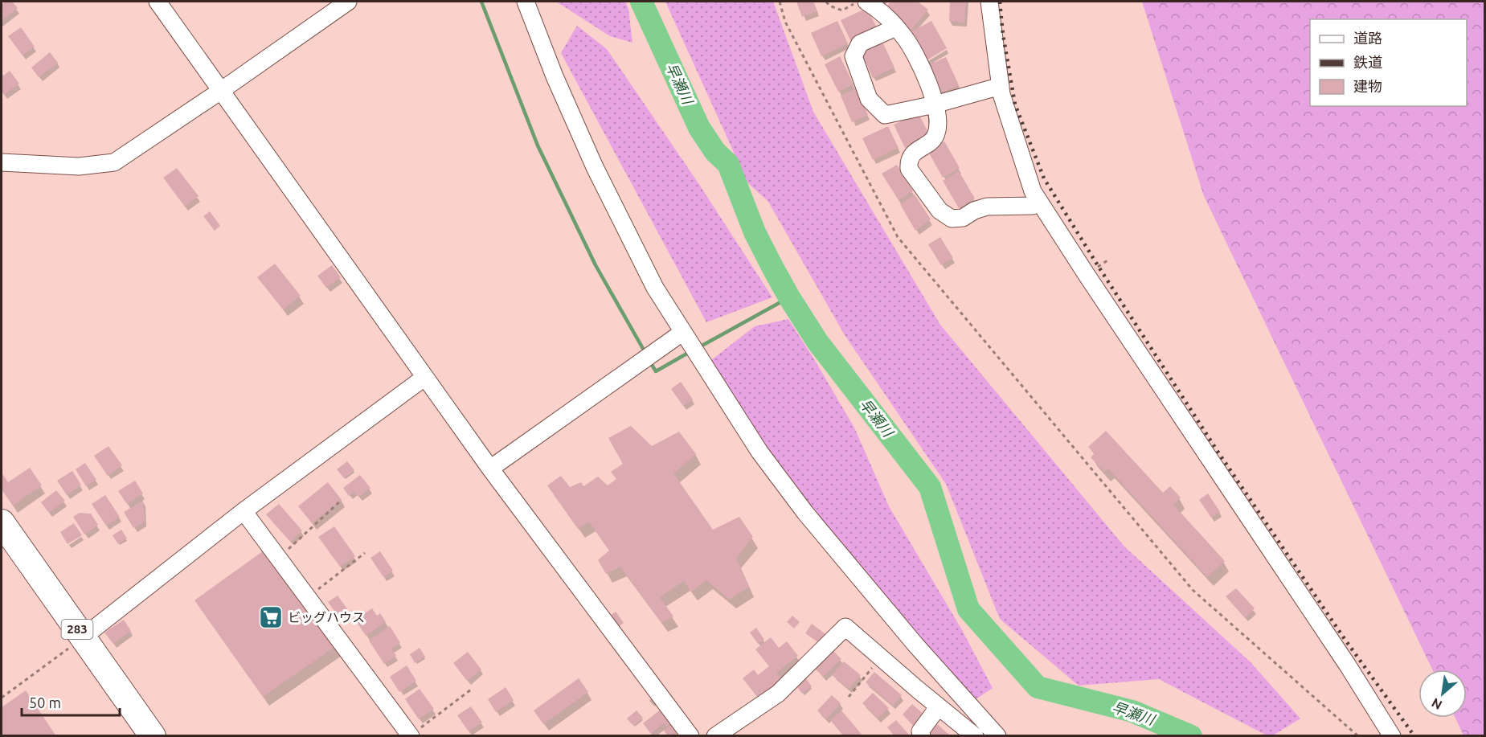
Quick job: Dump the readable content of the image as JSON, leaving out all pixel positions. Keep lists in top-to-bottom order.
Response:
{
  "streets": {
    "highway": ["283"]
  },
  "water": ["早瀬川"],
  "places": {
    "supermarket": ["ビッグハウス"]
  },
  "legend": ["道路", "鉄道", "建物"],
  "scale_bar": "50 m",
  "north": "bottom left"
}
